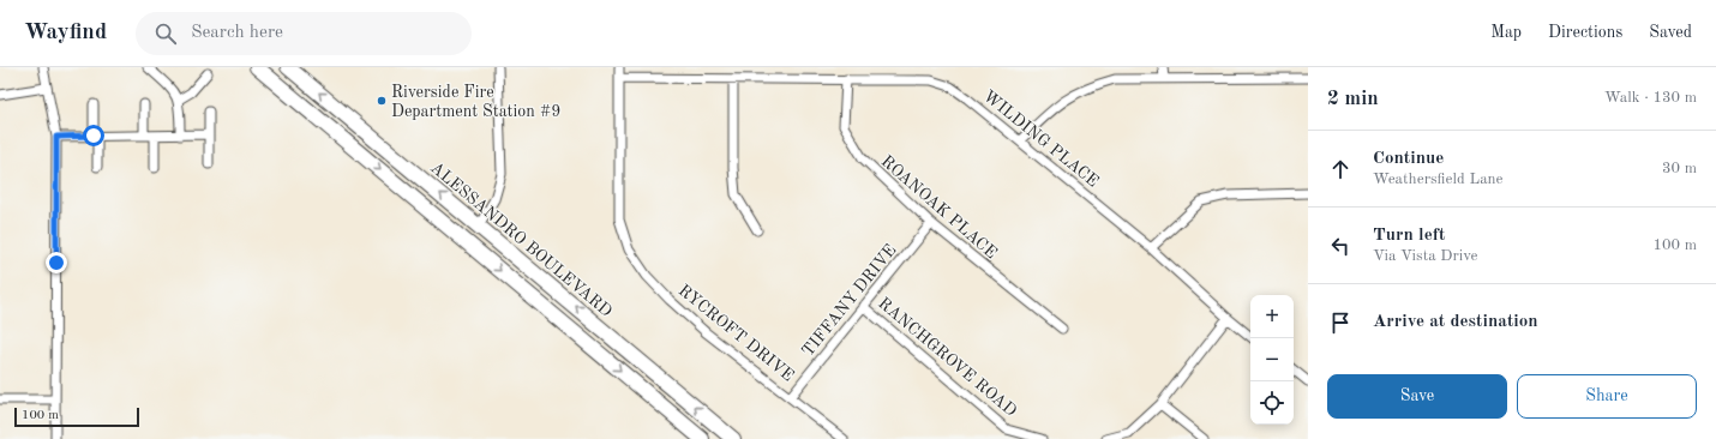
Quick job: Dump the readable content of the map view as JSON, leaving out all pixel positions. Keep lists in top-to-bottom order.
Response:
{
  "streets": {
    "main road": ["ALESSANDRO BOULEVARD"],
    "street": [
      "WILDING PLACE",
      "ROANOAK PLACE",
      "TIFFANY DRIVE",
      "RYCROFT DRIVE",
      "RANCHGROVE ROAD"
    ]
  },
  "crossings": [
    ["WILDING PLACE", "ROANOAK PLACE"],
    ["WILDING PLACE", "RYCROFT DRIVE"],
    ["ROANOAK PLACE", "TIFFANY DRIVE"],
    ["TIFFANY DRIVE", "RYCROFT DRIVE"],
    ["TIFFANY DRIVE", "RANCHGROVE ROAD"]
  ],
  "places": ["Riverside Fire Department Station #9"],
  "scale_bar": "100 m",
  "page": {
    "header": "Wayfind",
    "search": "Search here",
    "nav": ["Map", "Directions", "Saved"],
    "heading": ["2 min", "Walk · 130 m"],
    "list": [
      ["Continue", "Weathersfield Lane", "30 m"],
      ["Turn left", "Via Vista Drive", "100 m"],
      "Arrive at destination"
    ],
    "map_buttons": ["+", "−"],
    "buttons": ["Save", "Share"],
    "scale": "100 m"
  }
}
